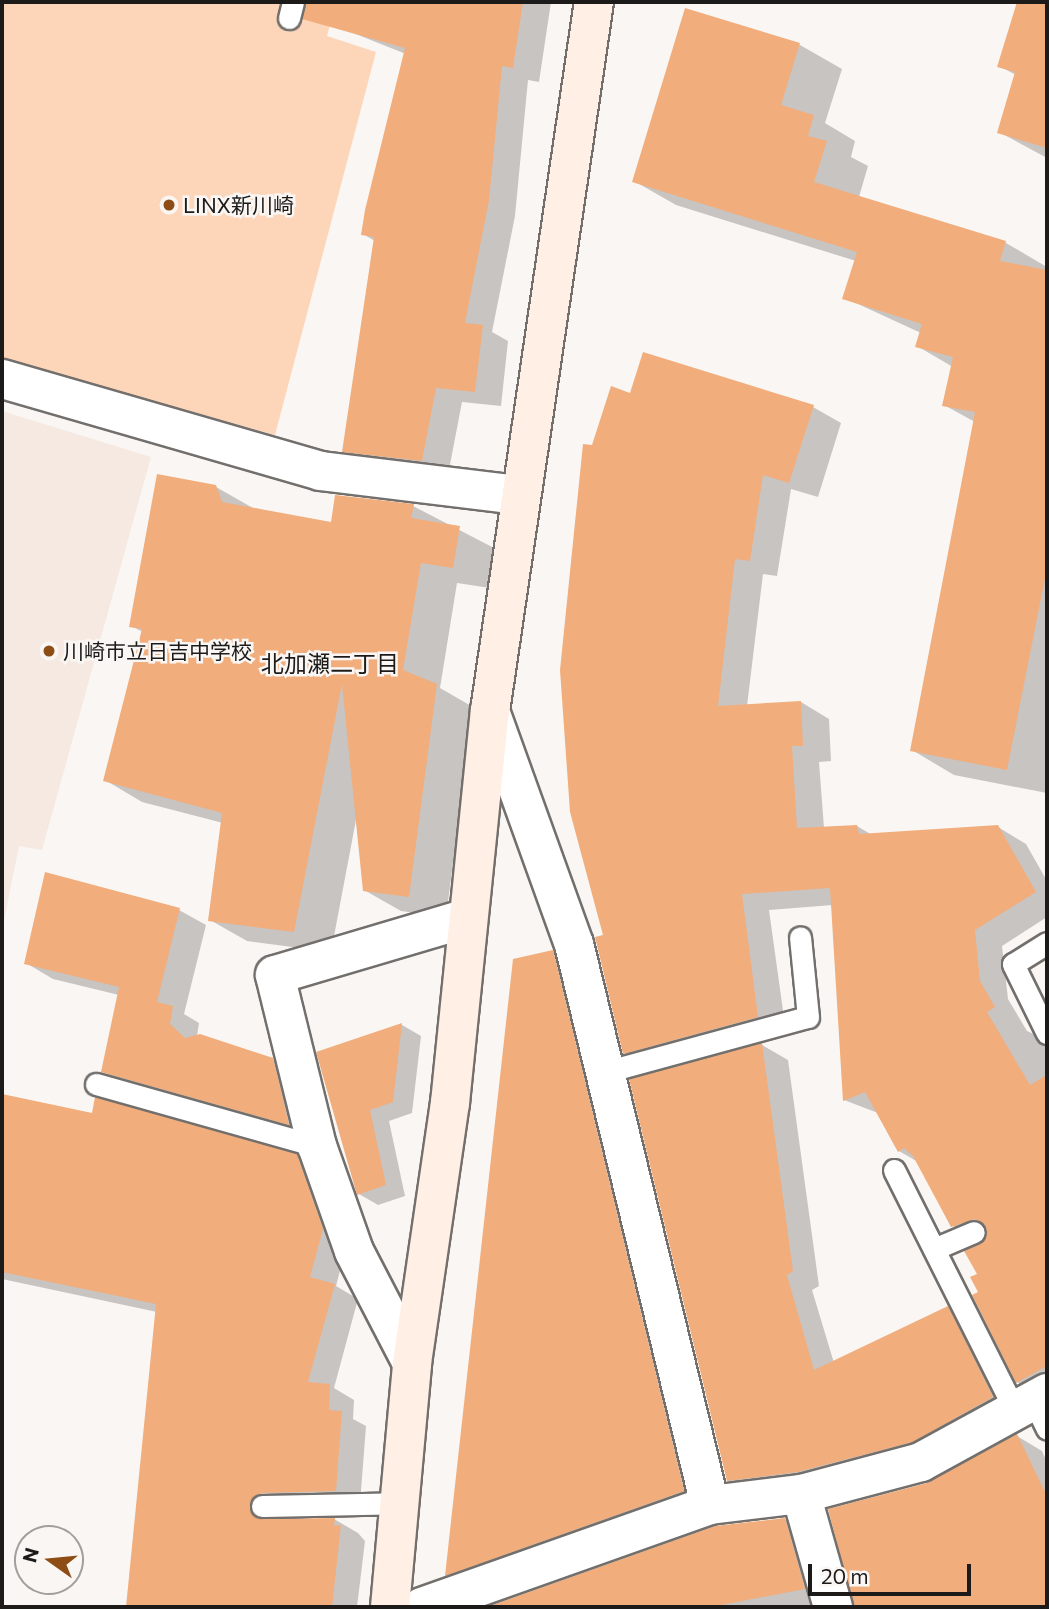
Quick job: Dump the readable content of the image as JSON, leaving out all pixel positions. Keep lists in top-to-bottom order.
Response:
{
  "districts": ["北加瀬二丁目"],
  "places": ["LINX新川崎", "川崎市立日吉中学校"],
  "scale_bar": "20 m",
  "north": "left"
}
